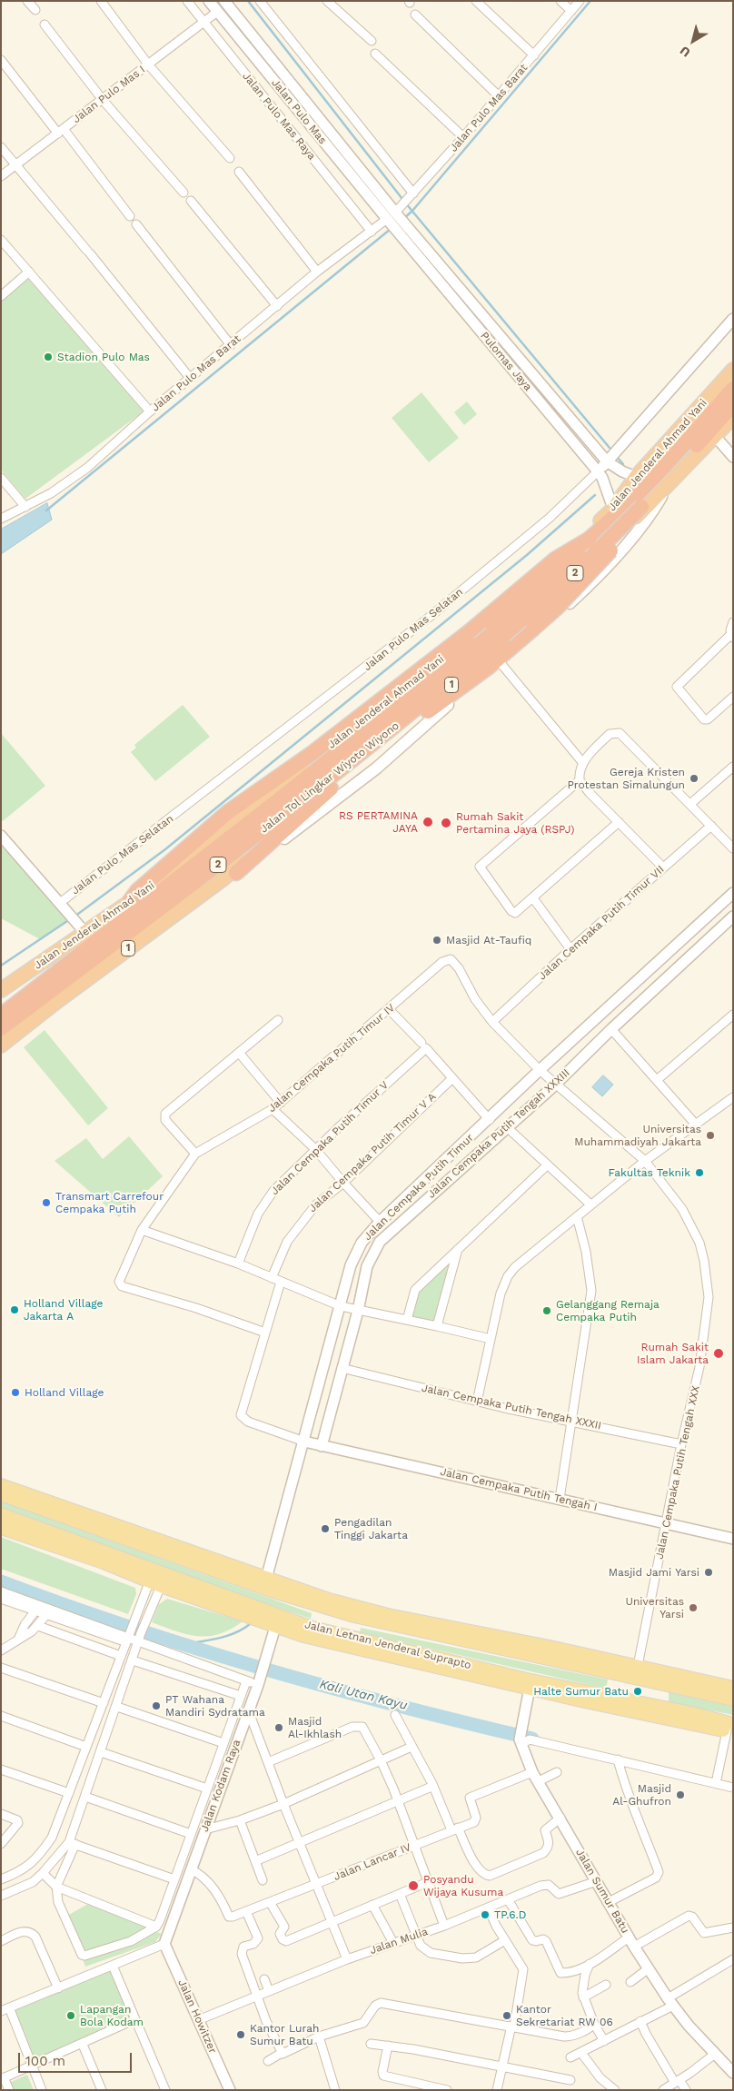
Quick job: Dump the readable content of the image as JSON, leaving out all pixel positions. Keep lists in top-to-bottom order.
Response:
{
  "streets": {
    "highway": [
      "Jalan Jenderal Ahmad Yani",
      "2",
      "1",
      "Jalan Tol Lingkar Wiyoto Wiyono"
    ],
    "main road": ["Jalan Letnan Jenderal Suprapto"],
    "street": [
      "Jalan Pulo Mas I",
      "Jalan Pulo Mas Barat",
      "Jalan Pulo Mas",
      "Jalan Pulo Mas Raya",
      "Pulomas Jaya",
      "Jalan Pulo Mas Selatan",
      "Jalan Cempaka Putih Timur VII",
      "Jalan Cempaka Putih Timur IV",
      "Jalan Cempaka Putih Tengah XXXIII",
      "Jalan Cempaka Putih Timur V",
      "Jalan Cempaka Putih Timur V A",
      "Jalan Cempaka Putih Timur",
      "Jalan Cempaka Putih Tengah XXXII",
      "Jalan Cempaka Putih Tengah XXX",
      "Jalan Cempaka Putih Tengah I",
      "Jalan Kodam Raya",
      "Jalan Lancar IV",
      "Jalan Sumur Batu",
      "Jalan Mulia",
      "Jalan Howitzer"
    ]
  },
  "crossings": [
    ["Jalan Pulo Mas I", "Jalan Pulo Mas"],
    ["Jalan Pulo Mas I", "Jalan Pulo Mas Raya"],
    ["Jalan Pulo Mas Barat", "Jalan Pulo Mas"],
    ["Jalan Pulo Mas Barat", "Jalan Pulo Mas Raya"],
    ["Jalan Pulo Mas Barat", "Pulomas Jaya"],
    ["Jalan Pulo Mas", "Pulomas Jaya"],
    ["Pulomas Jaya", "Jalan Jenderal Ahmad Yani"],
    ["Pulomas Jaya", "Jalan Pulo Mas Selatan"],
    ["2", "Jalan Tol Lingkar Wiyoto Wiyono"],
    ["Jalan Cempaka Putih Timur VII", "Jalan Cempaka Putih Tengah XXX"],
    ["Jalan Cempaka Putih Timur IV", "Jalan Cempaka Putih Tengah XXX"],
    ["Jalan Cempaka Putih Tengah XXXIII", "Jalan Cempaka Putih Timur"],
    ["Jalan Cempaka Putih Tengah XXXIII", "Jalan Cempaka Putih Tengah XXXII"],
    ["Jalan Cempaka Putih Tengah XXXIII", "Jalan Cempaka Putih Tengah XXX"],
    ["Jalan Cempaka Putih Tengah XXXIII", "Jalan Cempaka Putih Tengah I"],
    ["Jalan Cempaka Putih Timur", "Jalan Cempaka Putih Tengah XXX"],
    ["Jalan Cempaka Putih Timur", "Jalan Cempaka Putih Tengah I"],
    ["Jalan Cempaka Putih Tengah XXXII", "Jalan Cempaka Putih Tengah XXX"],
    ["Jalan Cempaka Putih Tengah XXX", "Jalan Cempaka Putih Tengah I"],
    ["Jalan Letnan Jenderal Suprapto", "Jalan Kodam Raya"],
    ["Jalan Kodam Raya", "Jalan Lancar IV"],
    ["Jalan Kodam Raya", "Jalan Howitzer"],
    ["Jalan Lancar IV", "Jalan Sumur Batu"],
    ["Jalan Sumur Batu", "Jalan Mulia"],
    ["Jalan Mulia", "Jalan Howitzer"]
  ],
  "water": ["Kali Utan Kayu"],
  "places": [
    "Stadion Pulo Mas",
    "Gereja Kristen Protestan Simalungun",
    "RS PERTAMINA JAYA",
    "Rumah Sakit Pertamina Jaya (RSPJ)",
    "Masjid At-Taufiq",
    "Universitas Muhammadiyah Jakarta",
    "Fakultas Teknik",
    "Transmart Carrefour Cempaka Putih",
    "Holland Village Jakarta A",
    "Gelanggang Remaja Cempaka Putih",
    "Rumah Sakit Islam Jakarta",
    "Holland Village",
    "Pengadilan Tinggi Jakarta",
    "Masjid Jami Yarsi",
    "Universitas Yarsi",
    "Halte Sumur Batu",
    "PT Wahana Mandiri Sydratama",
    "Masjid Al-Ikhlash",
    "Masjid Al-Ghufron",
    "Posyandu Wijaya Kusuma",
    "TP.6.D",
    "Lapangan Bola Kodam",
    "Kantor Sekretariat RW 06",
    "Kantor Lurah Sumur Batu"
  ],
  "scale_bar": "100 m",
  "north": "bottom left"
}
